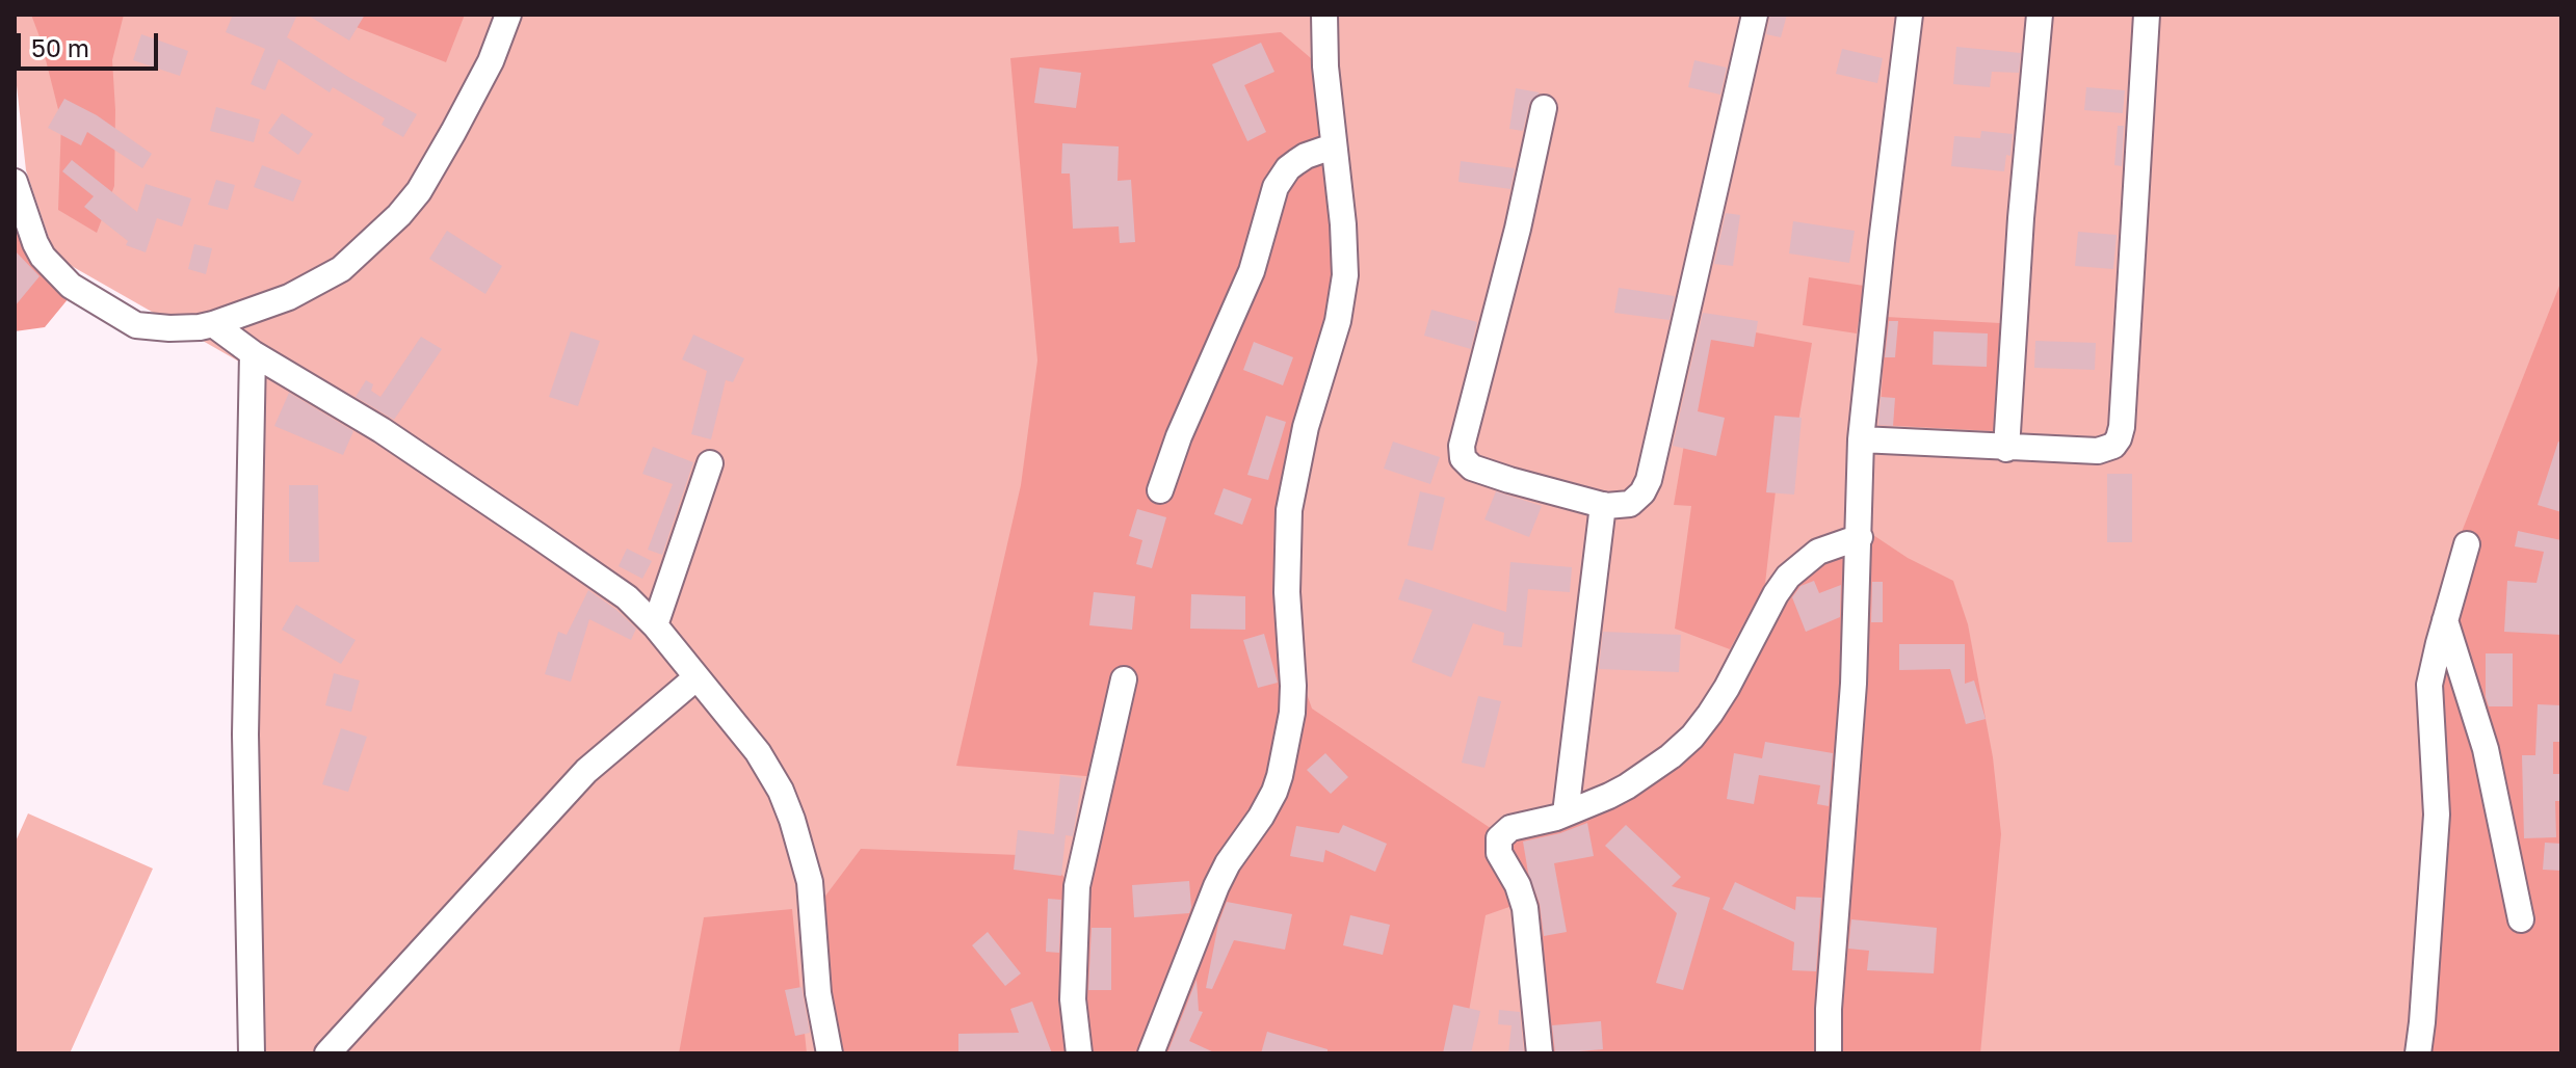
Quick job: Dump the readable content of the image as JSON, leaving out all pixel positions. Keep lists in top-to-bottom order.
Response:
{
  "scale_bar": "50 m"
}
